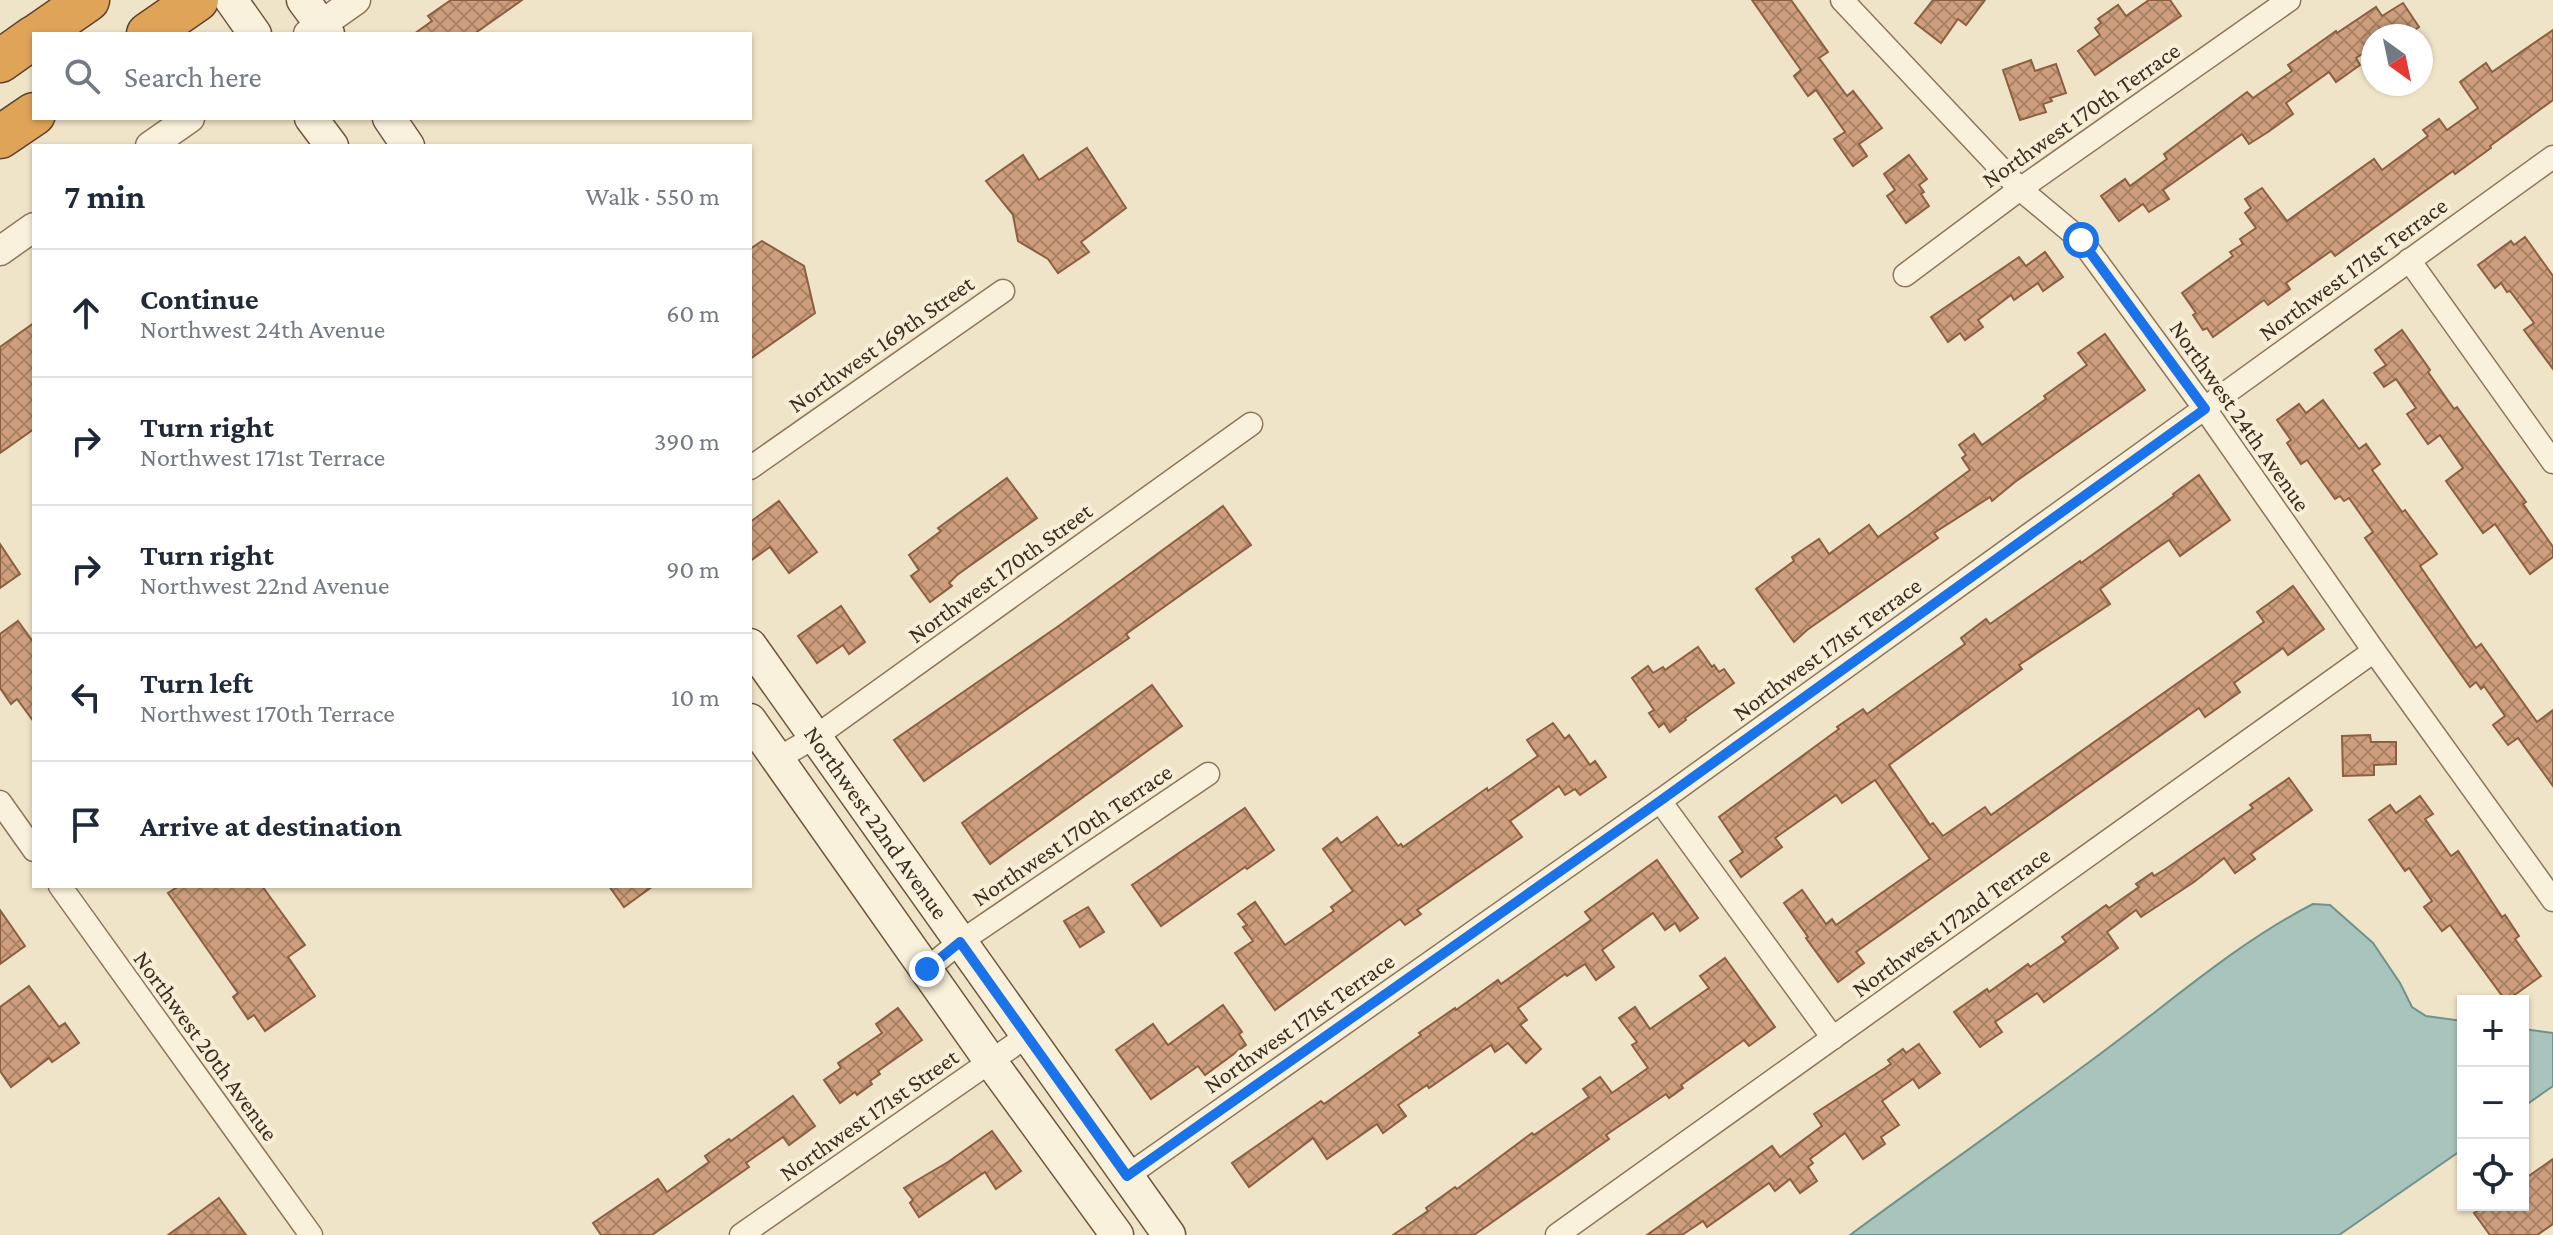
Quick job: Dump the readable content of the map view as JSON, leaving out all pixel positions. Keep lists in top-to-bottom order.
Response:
{
  "streets": {
    "main road": ["Northwest 22nd Avenue"],
    "street": [
      "Northwest 170th Terrace",
      "Northwest 171st Terrace",
      "Northwest 169th Street",
      "Northwest 24th Avenue",
      "Northwest 170th Street",
      "Northwest 172nd Terrace",
      "Northwest 20th Avenue",
      "Northwest 171st Street"
    ]
  },
  "crossings": [
    ["Northwest 170th Terrace", "Northwest 24th Avenue"],
    ["Northwest 170th Terrace", "Northwest 22nd Avenue"],
    ["Northwest 171st Terrace", "Northwest 24th Avenue"],
    ["Northwest 171st Terrace", "Northwest 22nd Avenue"],
    ["Northwest 24th Avenue", "Northwest 172nd Terrace"],
    ["Northwest 170th Street", "Northwest 22nd Avenue"],
    ["Northwest 22nd Avenue", "Northwest 171st Street"]
  ],
  "north": "bottom right",
  "page": {
    "search": "Search here",
    "heading": ["7 min", "Walk · 550 m"],
    "list": [
      ["Continue", "Northwest 24th Avenue", "60 m"],
      ["Turn right", "Northwest 171st Terrace", "390 m"],
      ["Turn right", "Northwest 22nd Avenue", "90 m"],
      ["Turn left", "Northwest 170th Terrace", "10 m"],
      "Arrive at destination"
    ],
    "map_buttons": ["+", "−"]
  }
}
